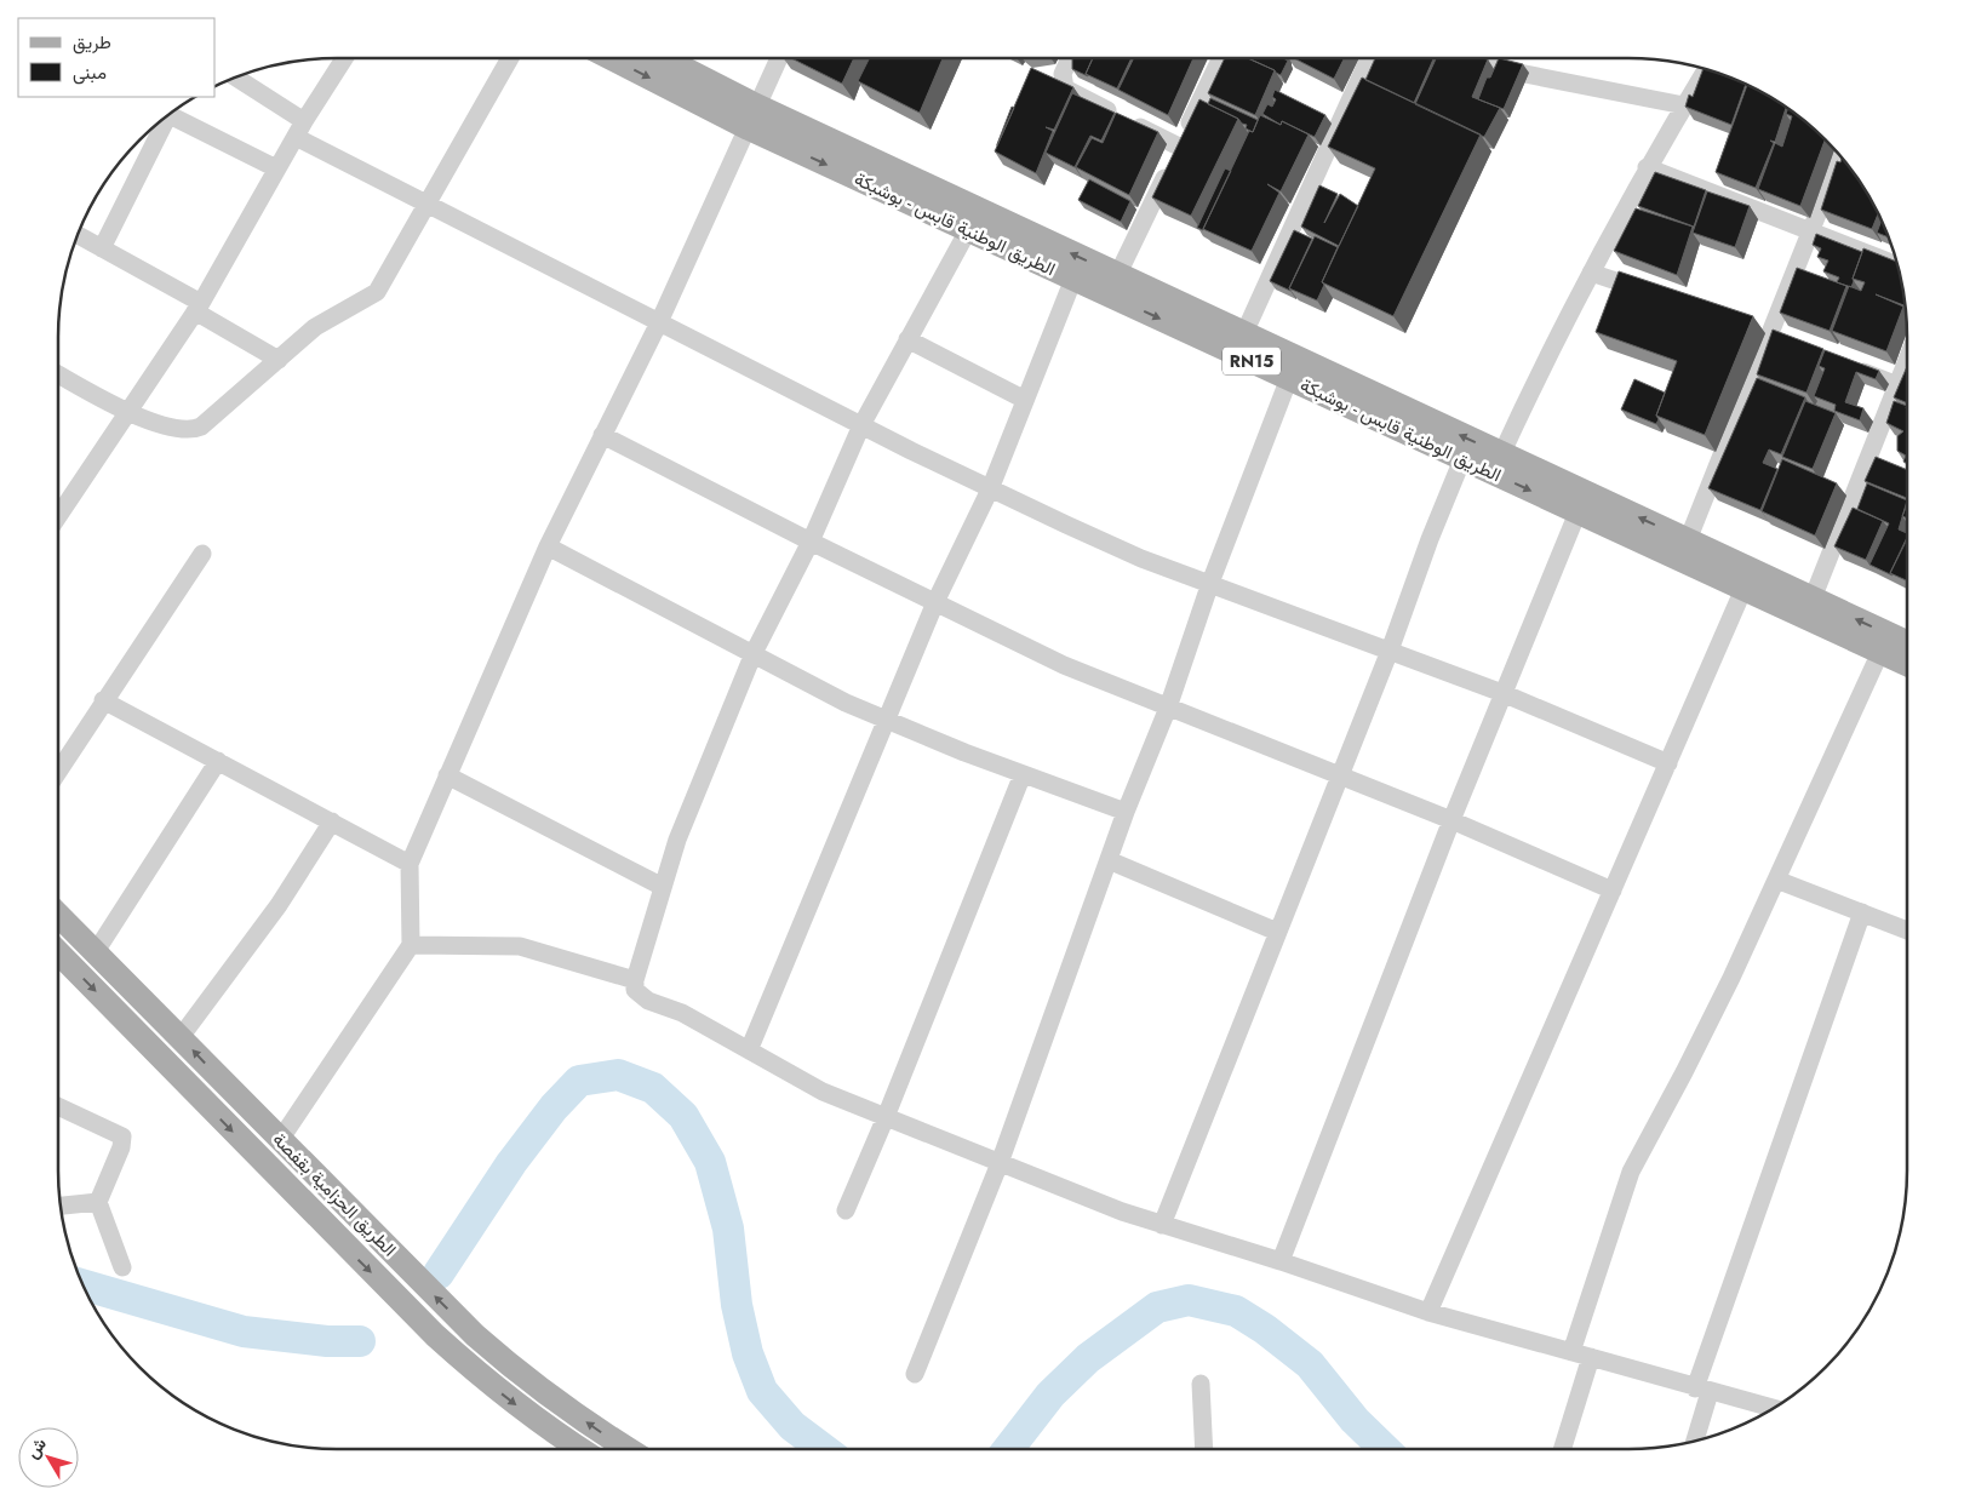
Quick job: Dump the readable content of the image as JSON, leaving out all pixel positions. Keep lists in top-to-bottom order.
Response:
{
  "streets": {
    "main road": ["الطريق الوطنية قابس - بوشبكة", "RN15", "الطريق الحزامية بقفصة"]
  },
  "legend": ["طريق", "مبنى"],
  "north": "top left"
}
